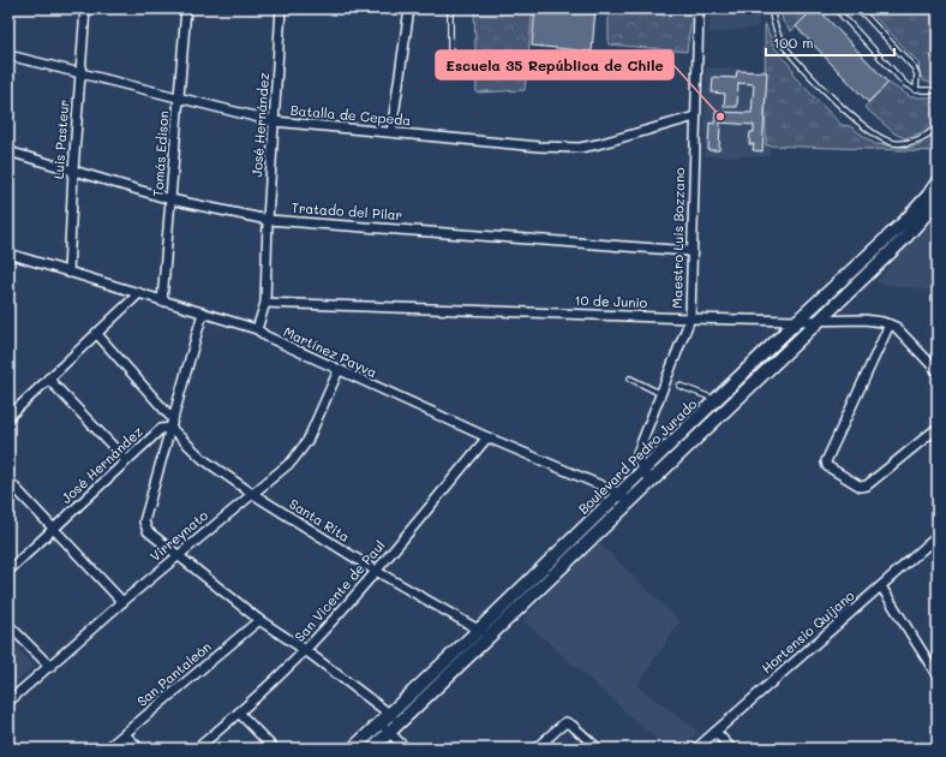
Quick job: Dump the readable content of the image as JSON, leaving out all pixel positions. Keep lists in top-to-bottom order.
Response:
{
  "streets": {
    "main road": ["Boulevard Pedro Jurado"],
    "street": [
      "Batalla de Cepeda",
      "José Hernández",
      "Luis Pasteur",
      "Tomás Edison",
      "Tratado del Pilar",
      "Maestro Luis Bozzano",
      "10 de Junio",
      "Martínez Payva",
      "Santa Rita",
      "Virreynato",
      "San Vicente de Paul",
      "Hortensio Quijano",
      "San Pantaleón"
    ]
  },
  "crossings": [
    ["Batalla de Cepeda", "José Hernández"],
    ["Batalla de Cepeda", "Luis Pasteur"],
    ["Batalla de Cepeda", "Tomás Edison"],
    ["Batalla de Cepeda", "Maestro Luis Bozzano"],
    ["José Hernández", "Tratado del Pilar"],
    ["José Hernández", "10 de Junio"],
    ["José Hernández", "Martínez Payva"],
    ["José Hernández", "Santa Rita"],
    ["Luis Pasteur", "Tratado del Pilar"],
    ["Luis Pasteur", "Martínez Payva"],
    ["Tomás Edison", "Tratado del Pilar"],
    ["Tomás Edison", "Martínez Payva"],
    ["Tratado del Pilar", "Maestro Luis Bozzano"],
    ["Maestro Luis Bozzano", "10 de Junio"],
    ["Maestro Luis Bozzano", "Boulevard Pedro Jurado"],
    ["10 de Junio", "Boulevard Pedro Jurado"],
    ["Martínez Payva", "Boulevard Pedro Jurado"],
    ["Martínez Payva", "Virreynato"],
    ["Martínez Payva", "San Vicente de Paul"],
    ["Boulevard Pedro Jurado", "Santa Rita"],
    ["Santa Rita", "Virreynato"],
    ["Santa Rita", "San Vicente de Paul"]
  ],
  "places": ["Escuela 35 República de Chile"],
  "scale_bar": "100 m"
}
